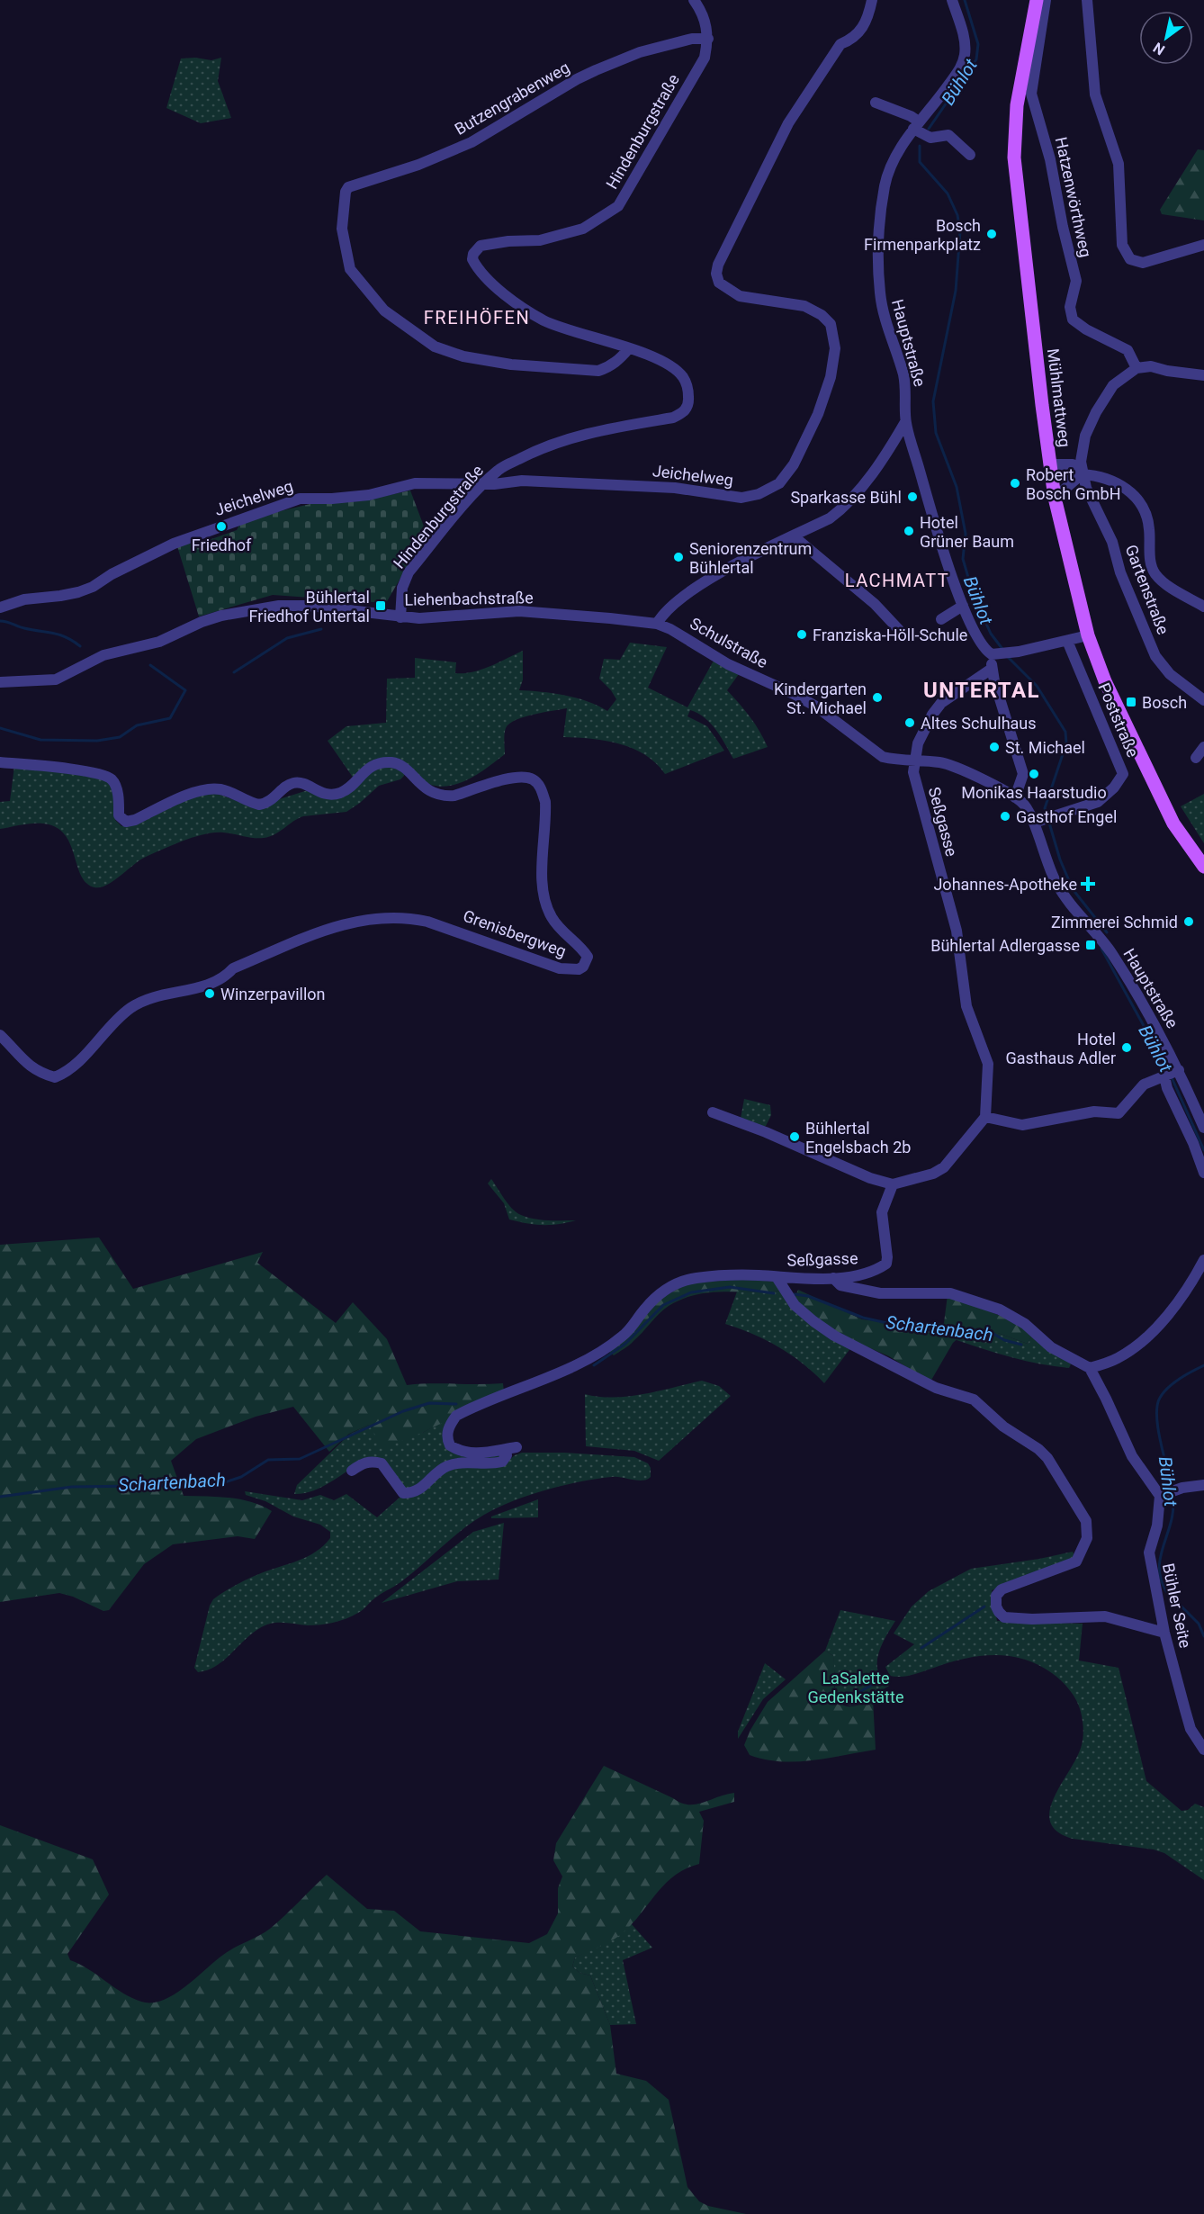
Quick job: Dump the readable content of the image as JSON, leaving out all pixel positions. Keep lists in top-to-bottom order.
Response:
{
  "streets": {
    "main road": ["Mühlmattweg"],
    "street": [
      "Butzengrabenweg",
      "Hindenburgstraße",
      "Hatzenwörthweg",
      "Hauptstraße",
      "Jeichelweg",
      "Gartenstraße",
      "Liehenbachstraße",
      "Schulstraße",
      "Poststraße",
      "Seßgasse",
      "Grenisbergweg",
      "Bühler Seite"
    ]
  },
  "crossings": [
    ["Butzengrabenweg", "Hindenburgstraße"],
    ["Hindenburgstraße", "Jeichelweg"],
    ["Hindenburgstraße", "Liehenbachstraße"],
    ["Hauptstraße", "Schulstraße"],
    ["Hauptstraße", "Poststraße"],
    ["Liehenbachstraße", "Schulstraße"],
    ["Schulstraße", "Seßgasse"]
  ],
  "districts": ["FREIHÖFEN", "LACHMATT", "UNTERTAL"],
  "water": ["Bühlot", "Schartenbach"],
  "parks": ["LaSalette Gedenkstätte"],
  "places": {
    "other": [
      "Bosch Firmenparkplatz",
      "Robert Bosch GmbH",
      "Sparkasse Bühl",
      "Friedhof",
      "Hotel Grüner Baum",
      "Seniorenzentrum Bühlertal",
      "Franziska-Höll-Schule",
      "Kindergarten St. Michael",
      "Altes Schulhaus",
      "St. Michael",
      "Monikas Haarstudio",
      "Gasthof Engel",
      "Zimmerei Schmid",
      "Winzerpavillon",
      "Hotel Gasthaus Adler",
      "Bühlertal Engelsbach 2b"
    ],
    "transit": ["Bühlertal Friedhof Untertal", "Bosch", "Bühlertal Adlergasse"],
    "health": ["Johannes-Apotheke"]
  },
  "north": "bottom left"
}
